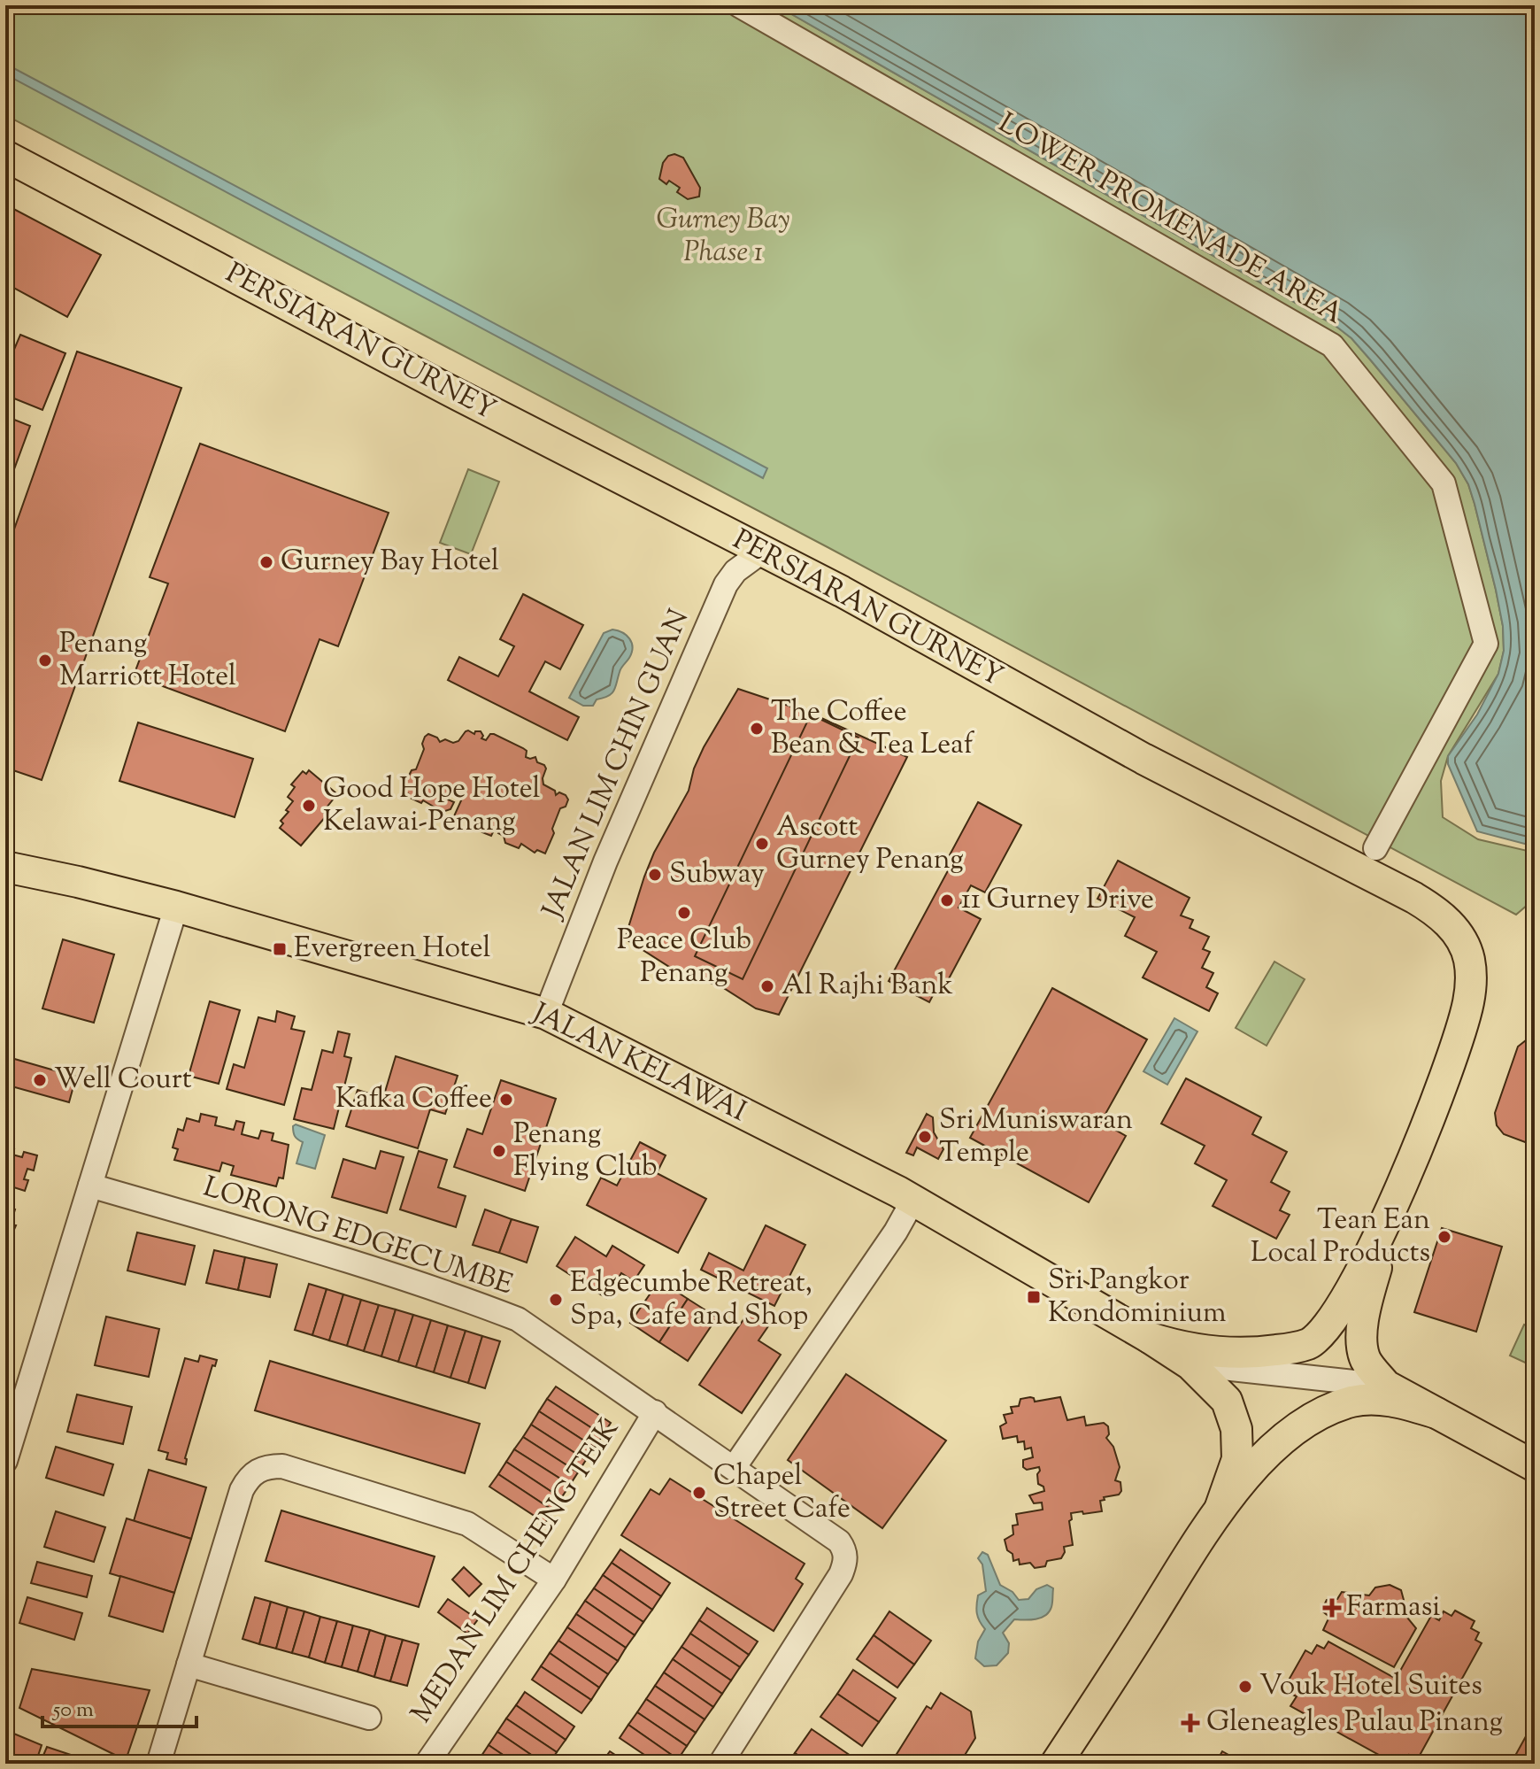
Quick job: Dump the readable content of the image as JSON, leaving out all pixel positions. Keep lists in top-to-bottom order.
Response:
{
  "streets": {
    "main road": ["PERSIARAN GURNEY", "JALAN KELAWAI"],
    "street": [
      "LOWER PROMENADE AREA",
      "JALAN LIM CHIN GUAN",
      "LORONG EDGECUMBE",
      "MEDAN LIM CHENG TEIK"
    ]
  },
  "crossings": [
    ["PERSIARAN GURNEY", "JALAN LIM CHIN GUAN"],
    ["PERSIARAN GURNEY", "JALAN KELAWAI"],
    ["JALAN LIM CHIN GUAN", "JALAN KELAWAI"],
    ["LORONG EDGECUMBE", "MEDAN LIM CHENG TEIK"]
  ],
  "parks": ["Gurney Bay Phase 1"],
  "places": {
    "other": [
      "Gurney Bay Hotel",
      "Penang Marriott Hotel",
      "The Coffee Bean & Tea Leaf",
      "Good Hope Hotel Kelawai-Penang",
      "Ascott Gurney Penang",
      "Subway",
      "11 Gurney Drive",
      "Peace Club Penang",
      "Al Rajhi Bank",
      "Well Court",
      "Kafka Coffee",
      "Sri Muniswaran Temple",
      "Penang Flying Club",
      "Tean Ean Local Products",
      "Edgecumbe Retreat, Spa, Cafe and Shop",
      "Chapel Street Cafe",
      "Vouk Hotel Suites"
    ],
    "transit": ["Evergreen Hotel", "Sri Pangkor Kondominium"],
    "health": ["Farmasi", "Gleneagles Pulau Pinang"]
  },
  "scale_bar": "50 m"
}
